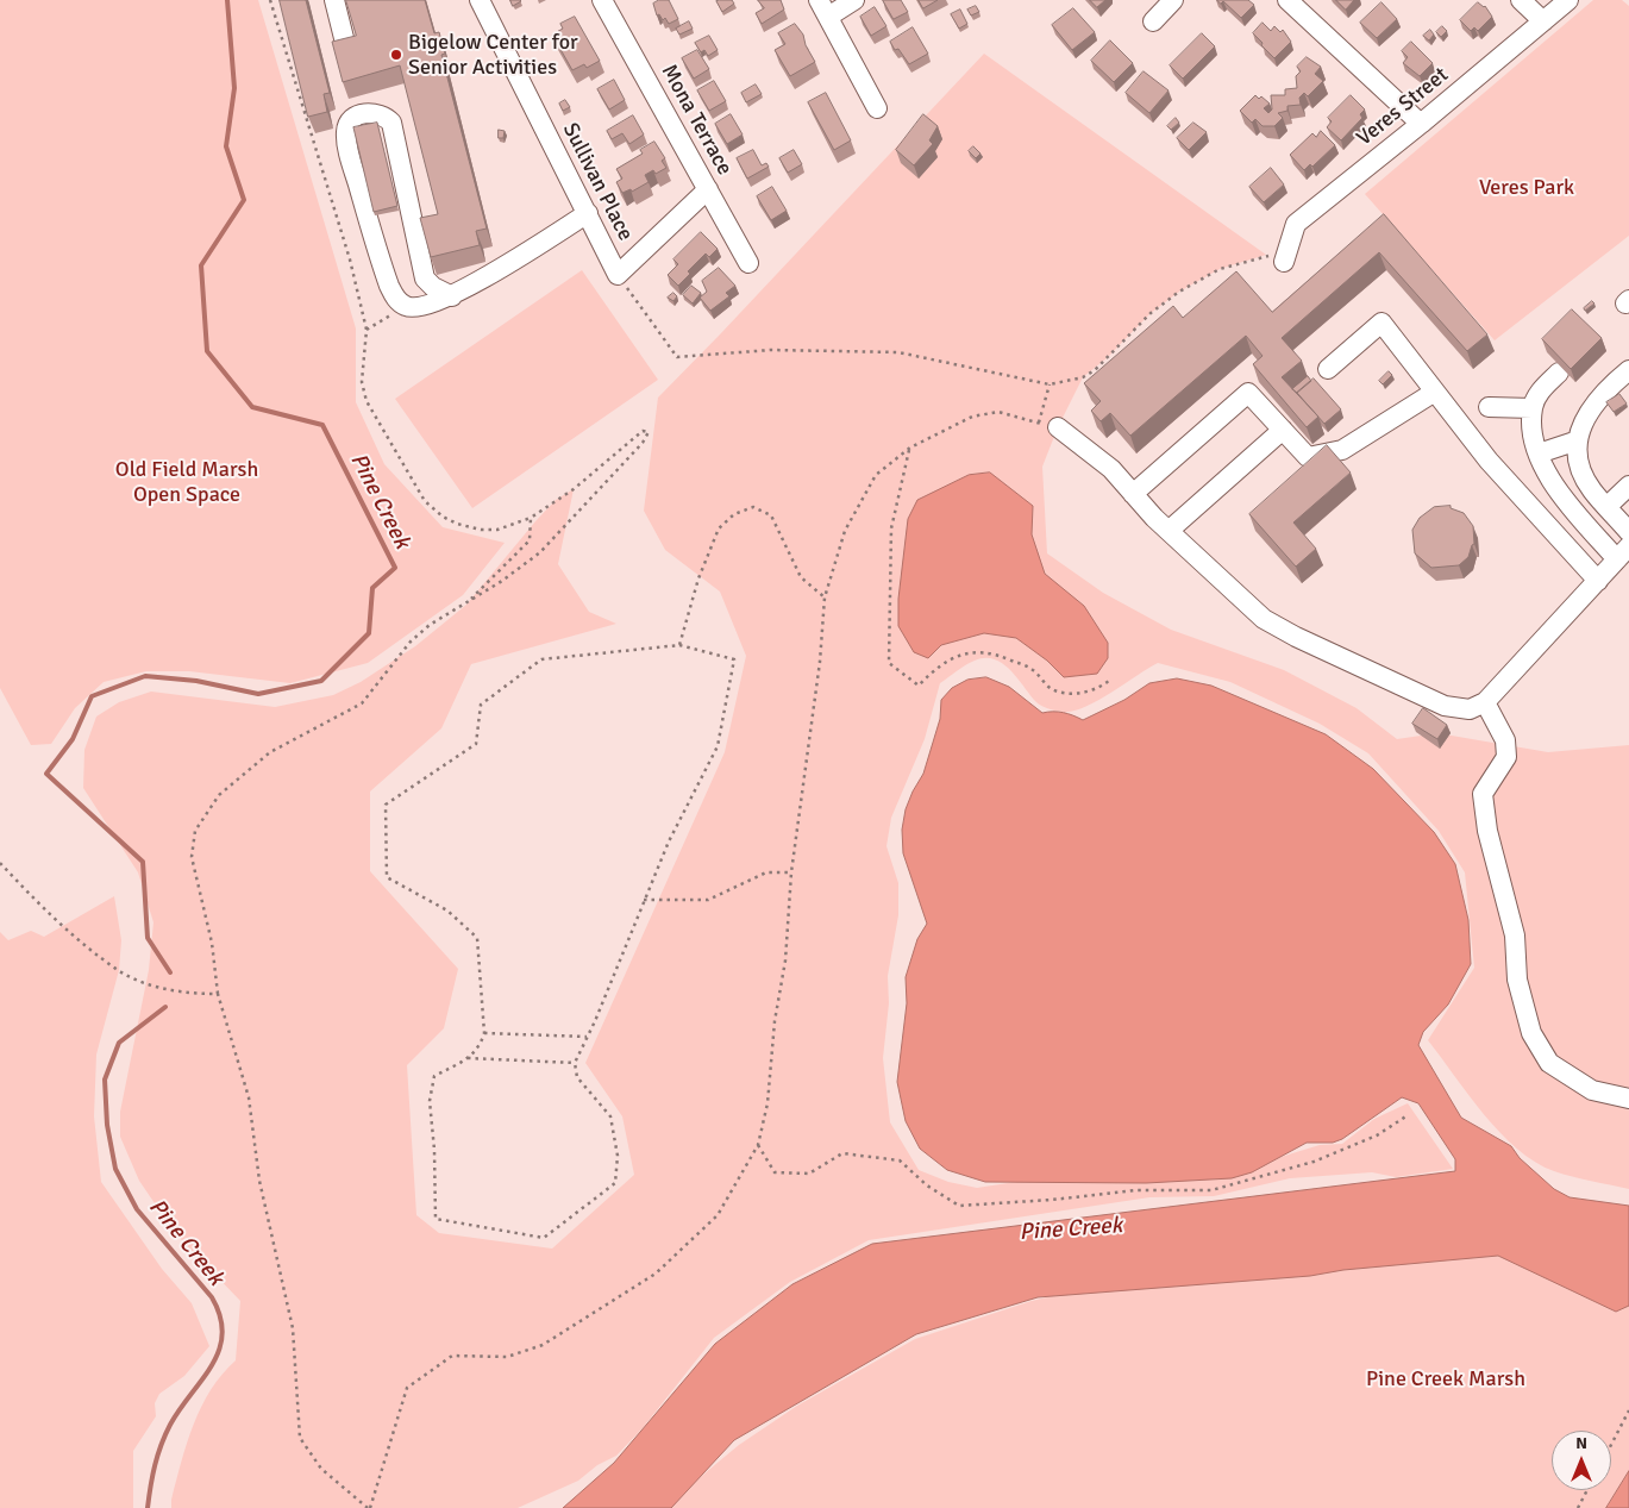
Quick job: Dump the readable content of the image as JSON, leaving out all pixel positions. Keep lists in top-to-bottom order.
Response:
{
  "streets": {
    "street": ["Veres Street", "Mona Terrace", "Sullivan Place"]
  },
  "crossings": [
    ["Mona Terrace", "Sullivan Place"]
  ],
  "water": ["Pine Creek"],
  "parks": ["Veres Park", "Old Field Marsh Open Space", "Pine Creek Marsh"],
  "places": ["Bigelow Center for Senior Activities"],
  "north": "top"
}
